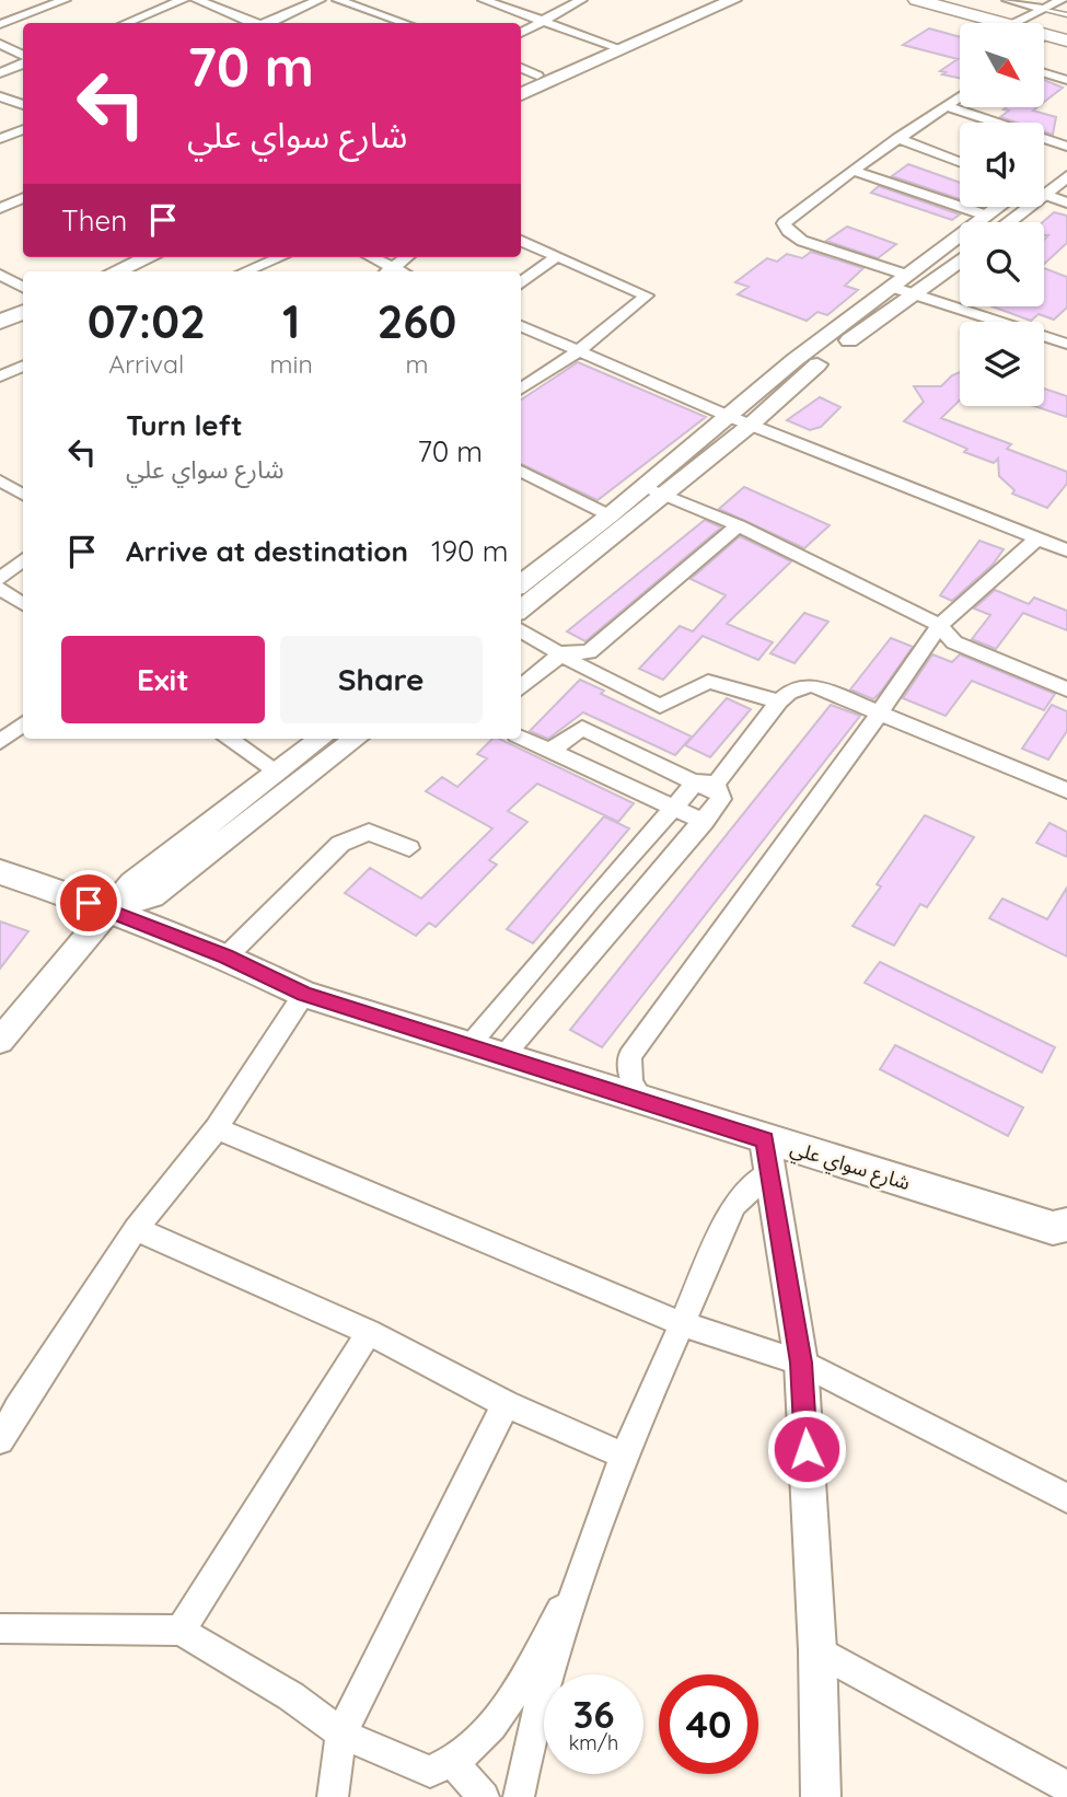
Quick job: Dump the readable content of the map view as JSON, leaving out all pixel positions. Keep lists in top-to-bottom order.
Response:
{
  "streets": {
    "main road": ["شارع سواي علي"]
  },
  "north": "bottom right",
  "page": {
    "turn": ["70 m", "شارع سواي علي"],
    "then": "Then",
    "eta": [
      "07:02",
      "Arrival",
      "1",
      "min",
      "260",
      "m"
    ],
    "list": [
      {
        "name": "Turn left",
        "note": "شارع سواي علي",
        "value": "70 m"
      },
      {
        "name": "Arrive at destination",
        "value": "190 m"
      }
    ],
    "buttons": ["Exit", "Share"],
    "speed": "36 km/h",
    "limit": "40"
  }
}
